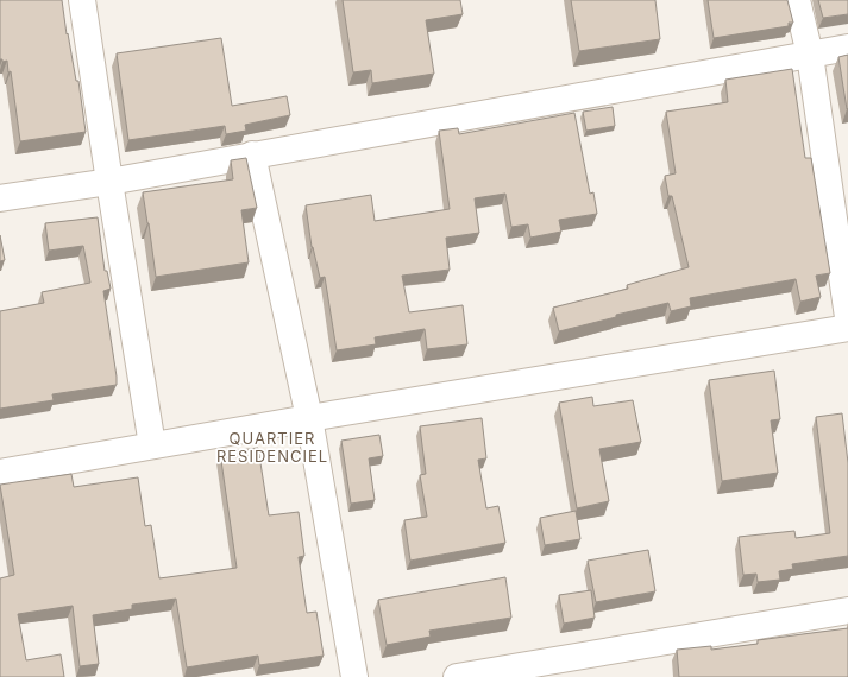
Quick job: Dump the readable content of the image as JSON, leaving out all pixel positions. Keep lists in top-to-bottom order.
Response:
{
  "districts": ["QUARTIER RESIDENCIEL"]
}
